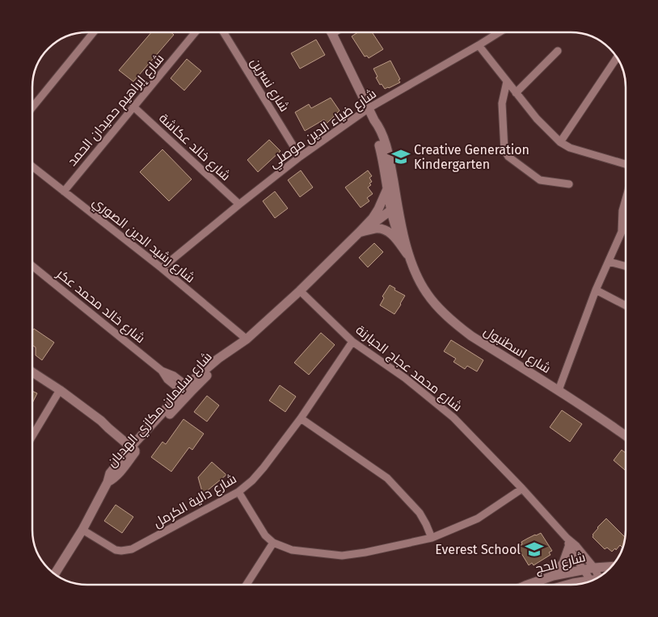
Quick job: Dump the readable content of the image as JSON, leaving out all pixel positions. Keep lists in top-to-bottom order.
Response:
{
  "streets": {
    "street": [
      "شارع نسرين",
      "شارع إبراهيم حميدان الحمد",
      "شارع ضياء الدين موصلي",
      "شارع خالد عكاشة",
      "شارع رشيد الدين الصوري",
      "شارع خالد محمد عكر",
      "شارع اسطنبول",
      "شارع محمد عجاج الحبارنة",
      "شارع سليمان مكازي الهدبان",
      "شارع دالية الكرمل",
      "شارع الحج"
    ]
  },
  "crossings": [
    ["شارع نسرين", "شارع ضياء الدين موصلي"],
    ["شارع إبراهيم حميدان الحمد", "شارع خالد عكاشة"],
    ["شارع إبراهيم حميدان الحمد", "شارع رشيد الدين الصوري"],
    ["شارع ضياء الدين موصلي", "شارع خالد عكاشة"],
    ["شارع ضياء الدين موصلي", "شارع رشيد الدين الصوري"],
    ["شارع ضياء الدين موصلي", "شارع اسطنبول"],
    ["شارع رشيد الدين الصوري", "شارع سليمان مكازي الهدبان"],
    ["شارع خالد محمد عكر", "شارع سليمان مكازي الهدبان"],
    ["شارع اسطنبول", "شارع سليمان مكازي الهدبان"],
    ["شارع محمد عجاج الحبارنة", "شارع سليمان مكازي الهدبان"],
    ["شارع محمد عجاج الحبارنة", "شارع دالية الكرمل"],
    ["شارع محمد عجاج الحبارنة", "شارع الحج"],
    ["شارع سليمان مكازي الهدبان", "شارع دالية الكرمل"]
  ],
  "places": {
    "school or university": ["Creative Generation Kindergarten", "Everest School"]
  }
}
